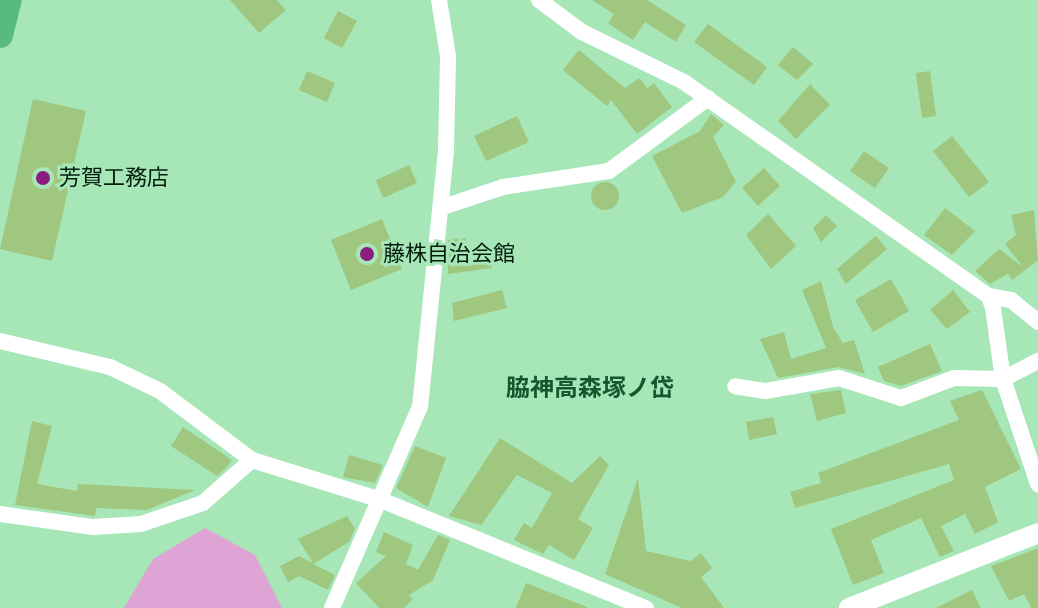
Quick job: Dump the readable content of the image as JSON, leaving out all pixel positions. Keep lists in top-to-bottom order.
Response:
{
  "districts": ["脇神高森塚ノ岱"],
  "places": ["芳賀工務店", "藤株自治会館"]
}
